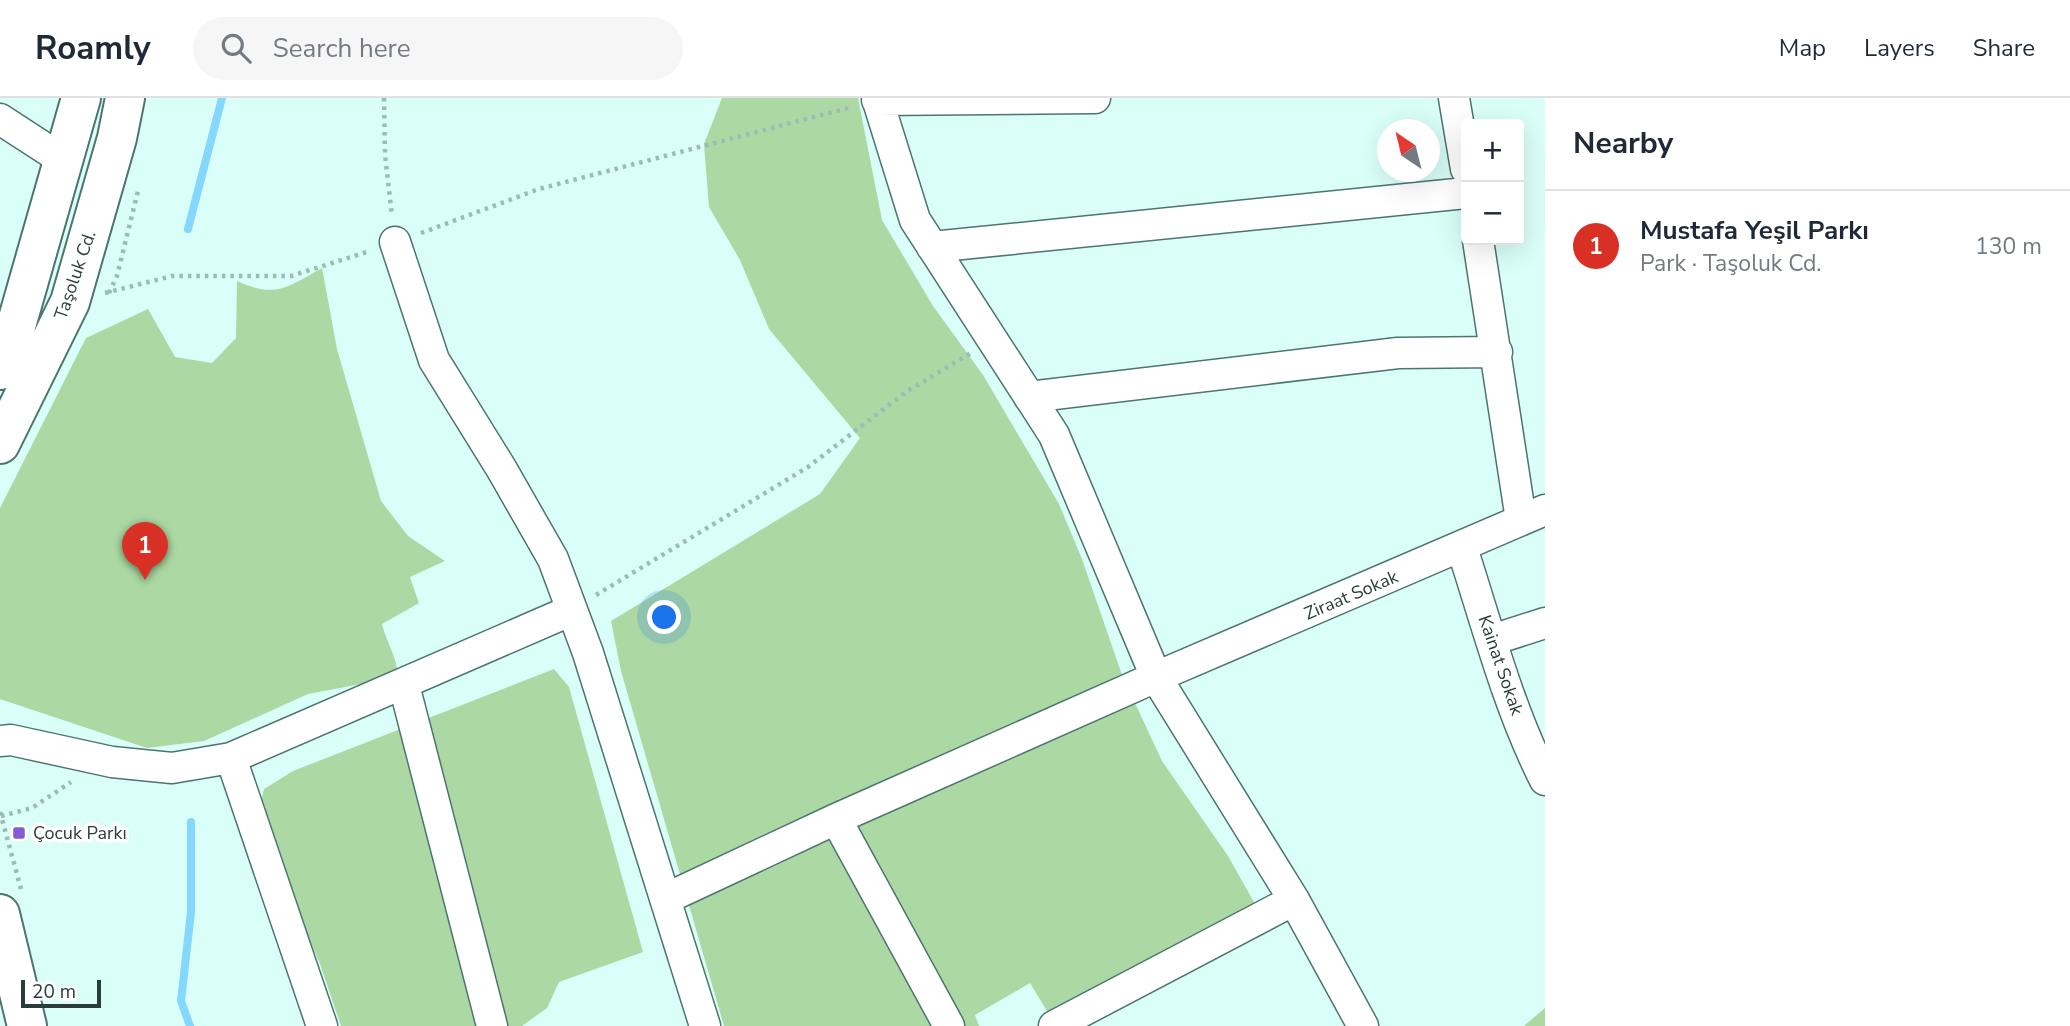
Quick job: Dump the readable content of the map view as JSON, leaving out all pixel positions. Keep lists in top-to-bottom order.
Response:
{
  "streets": {
    "street": ["Taşoluk Cd.", "Ziraat Sokak", "Kainat Sokak"]
  },
  "crossings": [
    ["Ziraat Sokak", "Kainat Sokak"]
  ],
  "places": {
    "transit": ["Çocuk Parkı"]
  },
  "scale_bar": "20 m",
  "north": "top left",
  "page": {
    "header": "Roamly",
    "search": "Search here",
    "nav": ["Map", "Layers", "Share"],
    "heading": "Nearby",
    "map_buttons": ["+", "−"],
    "list": [
      {
        "mark": "1",
        "name": "Mustafa Yeşil Parkı",
        "note": "Park · Taşoluk Cd.",
        "value": "130 m"
      }
    ],
    "pins": "1",
    "scale": "20 m"
  }
}
